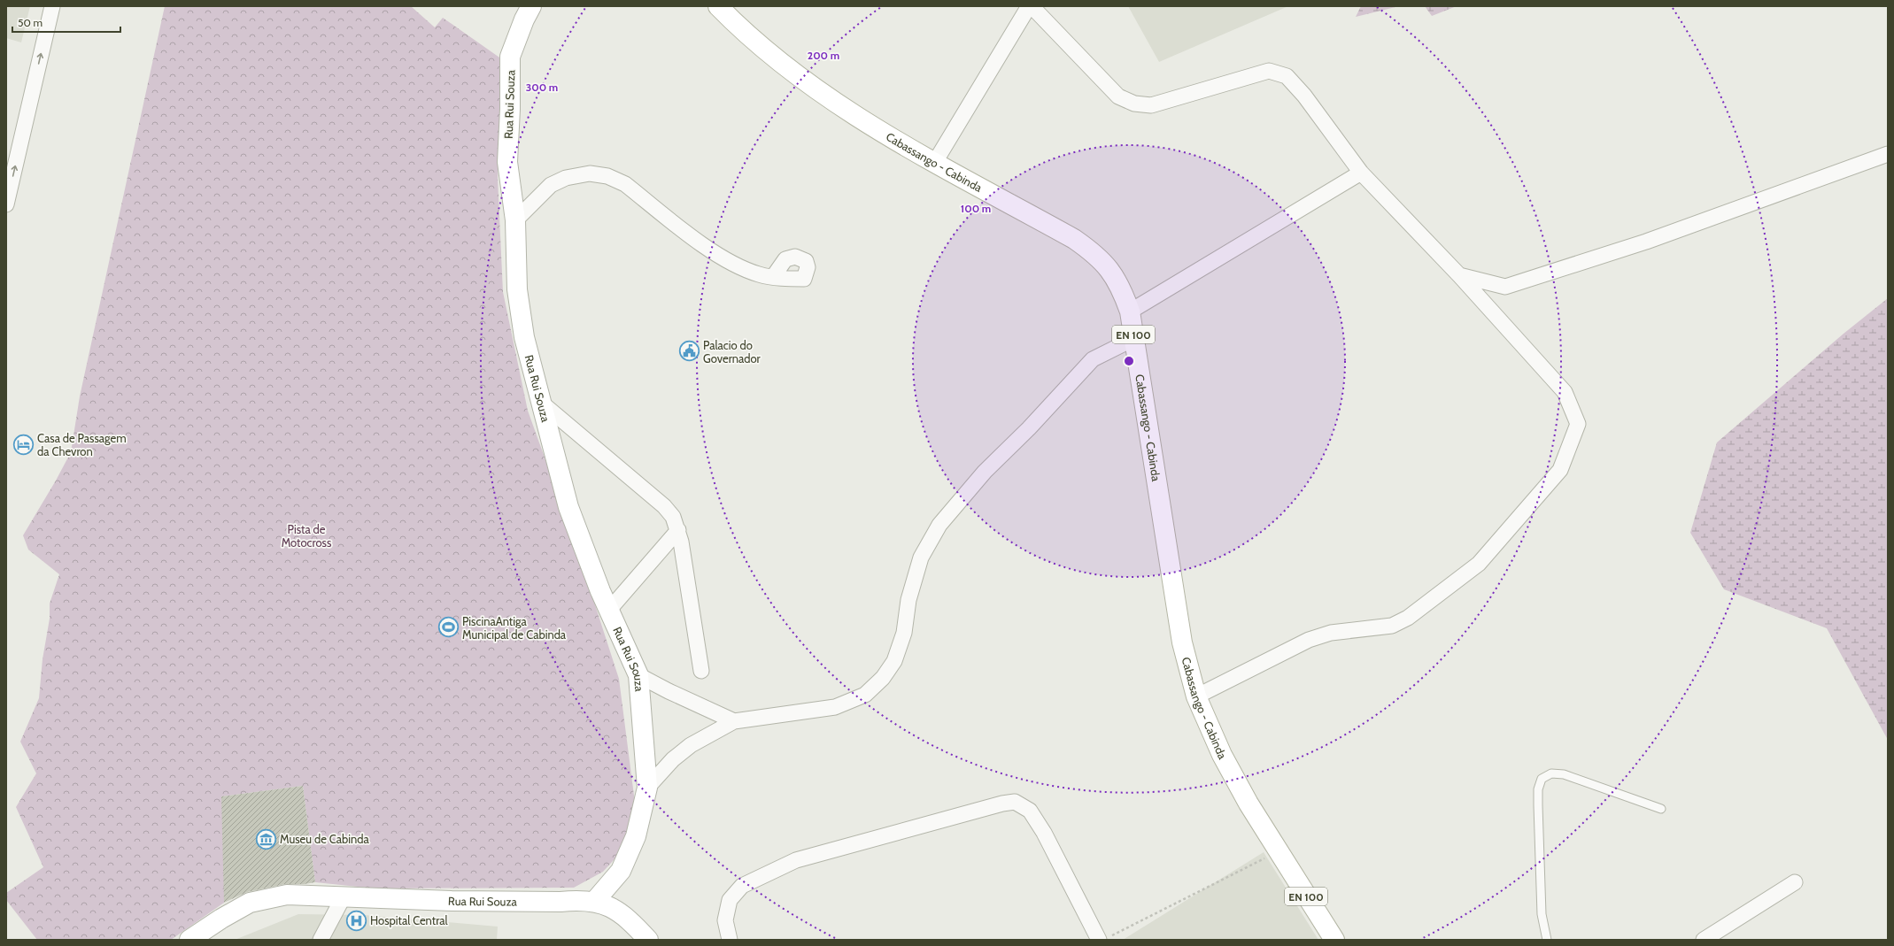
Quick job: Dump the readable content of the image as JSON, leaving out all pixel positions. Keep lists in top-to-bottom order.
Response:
{
  "streets": {
    "main road": ["Rua Rui Souza", "Cabassango - Cabinda", "EN 100"]
  },
  "parks": ["Pista de Motocross"],
  "places": {
    "public building": ["Palacio do Governador"],
    "hotel": ["Casa de Passagem da Chevron"],
    "sports": ["PiscinaAntiga Municipal de Cabinda"],
    "museum": ["Museu de Cabinda"],
    "hospital": ["Hospital Central"]
  },
  "scale_bar": "50 m",
  "rings": ["200 m", "300 m", "100 m"]
}
